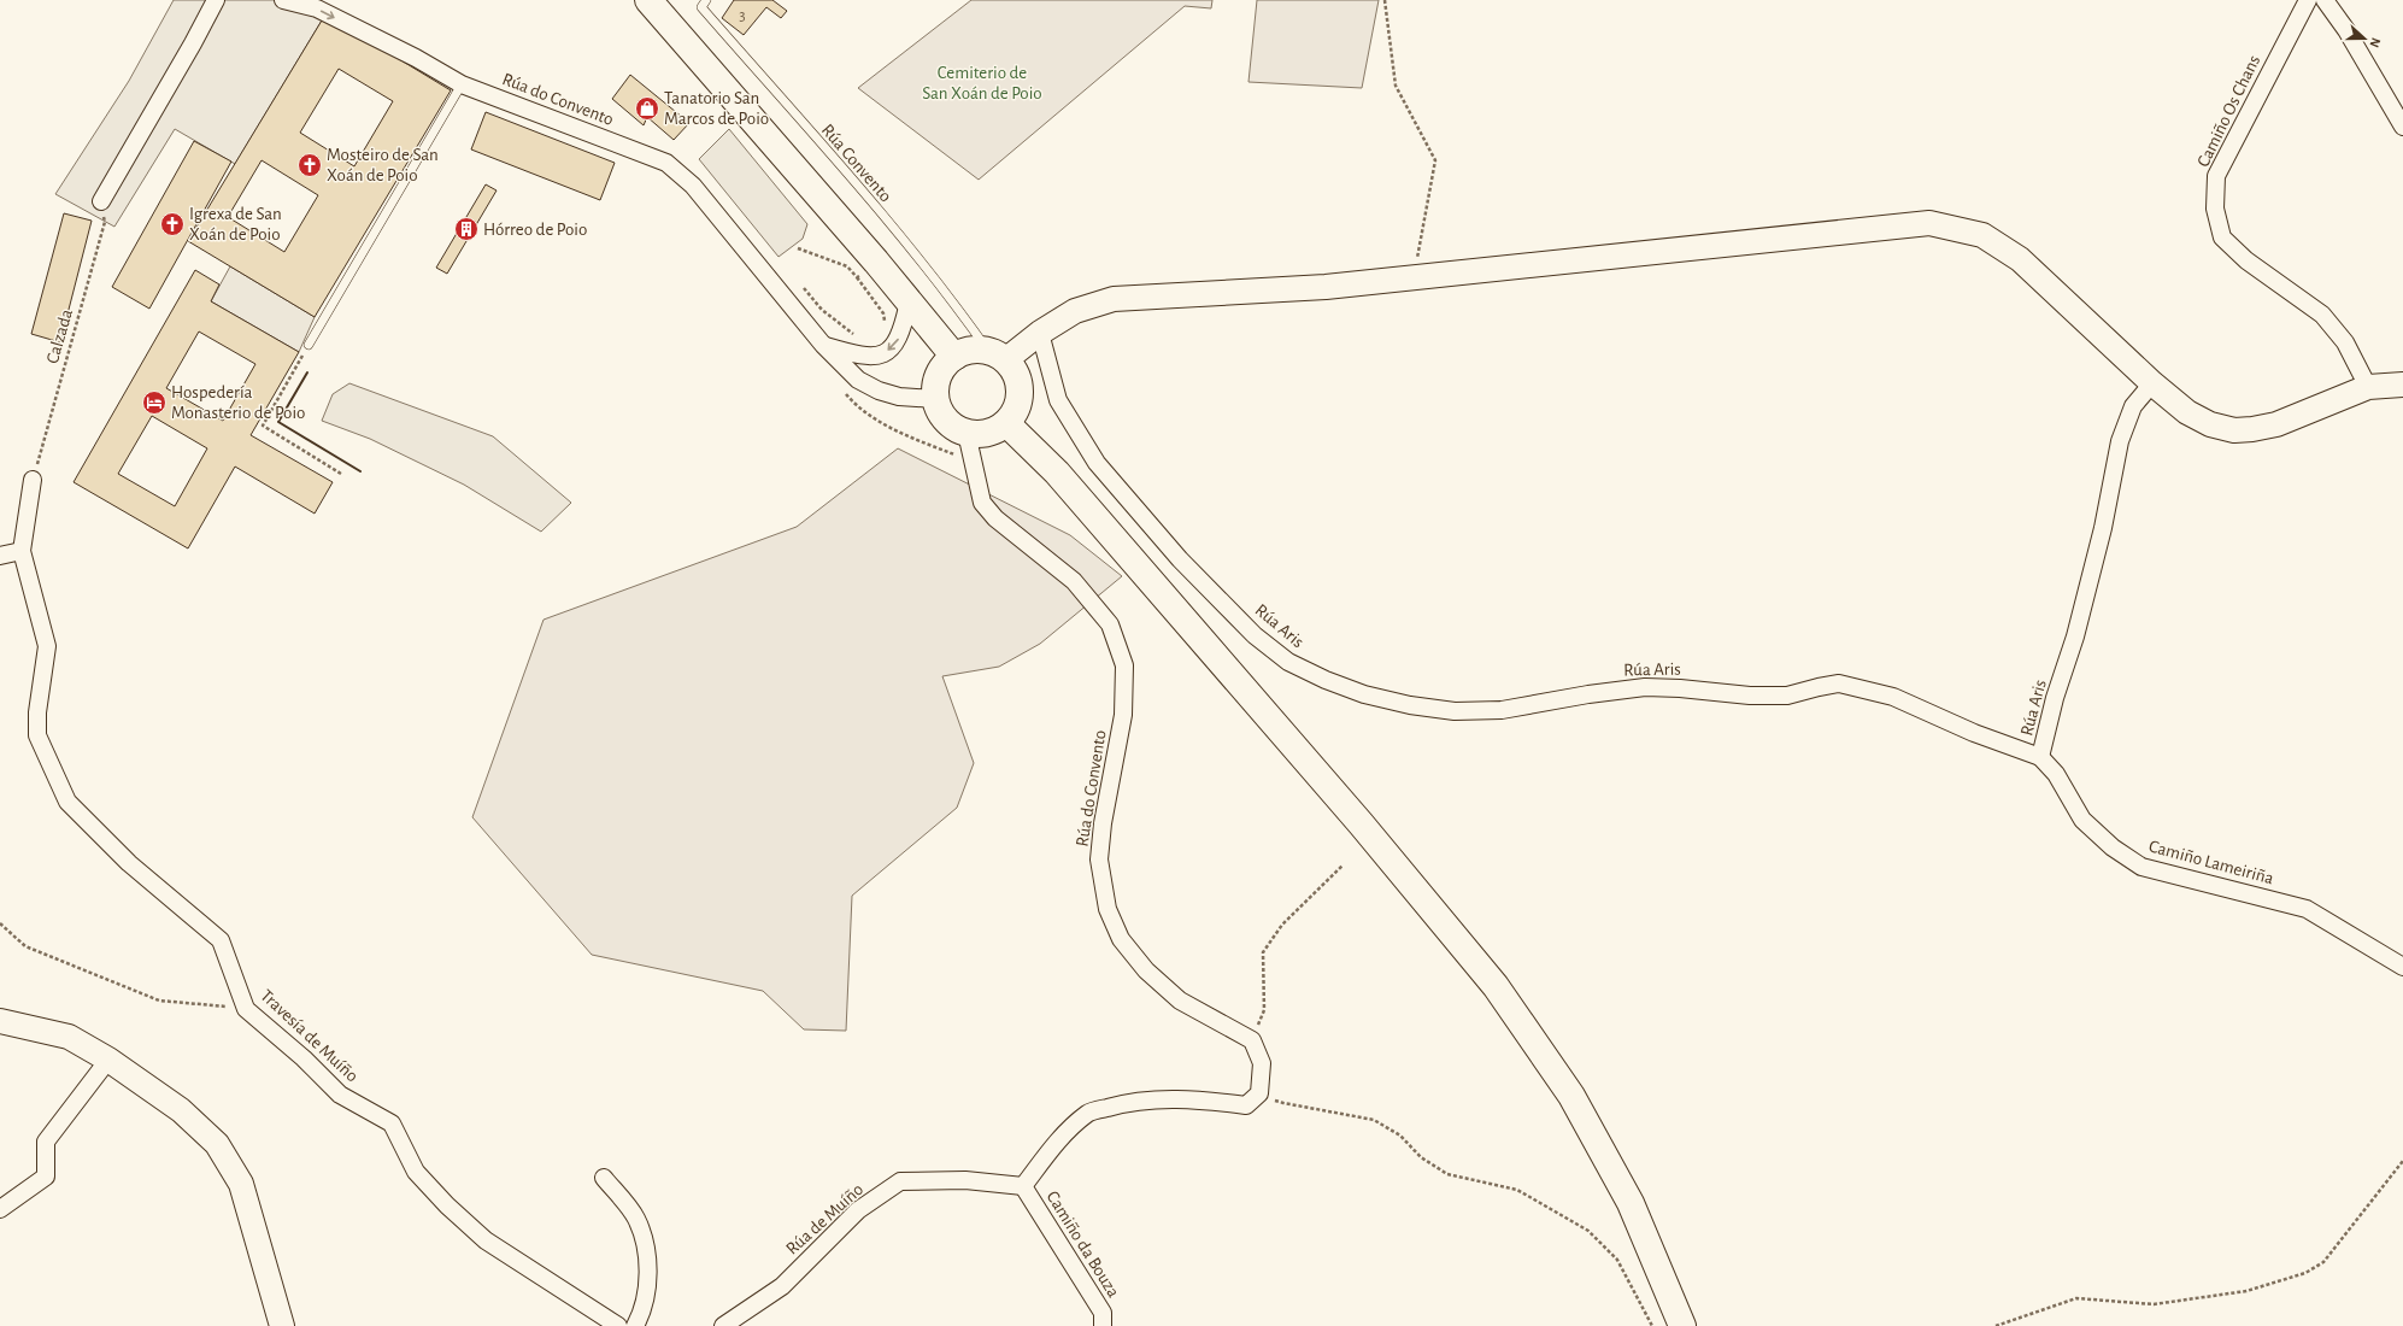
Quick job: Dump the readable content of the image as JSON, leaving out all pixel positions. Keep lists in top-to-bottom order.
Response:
{
  "streets": {
    "street": [
      "Rúa do Convento",
      "Camiño Os Chans",
      "Rúa Aris",
      "Camiño Lameiriña",
      "Travesía de Muíño",
      "Rúa de Muíño",
      "Camiño da Bouza"
    ],
    "lane": ["Rúa Convento"],
    "path": ["Calzada"]
  },
  "crossings": [
    ["Rúa do Convento", "Rúa Convento"],
    ["Calzada", "Travesía de Muíño"],
    ["Rúa Aris", "Camiño Lameiriña"],
    ["Rúa de Muíño", "Camiño da Bouza"]
  ],
  "parks": ["Cemiterio de San Xoán de Poio"],
  "places": {
    "shop": ["Tanatorio San Marcos de Poio"],
    "church": ["Mosteiro de San Xoán de Poio", "Igrexa de San Xoán de Poio"],
    "building": ["Hórreo de Poio"],
    "hotel": ["Hospedería Monasterio de Poio"]
  },
  "house_numbers": ["3"],
  "north": "right"
}
